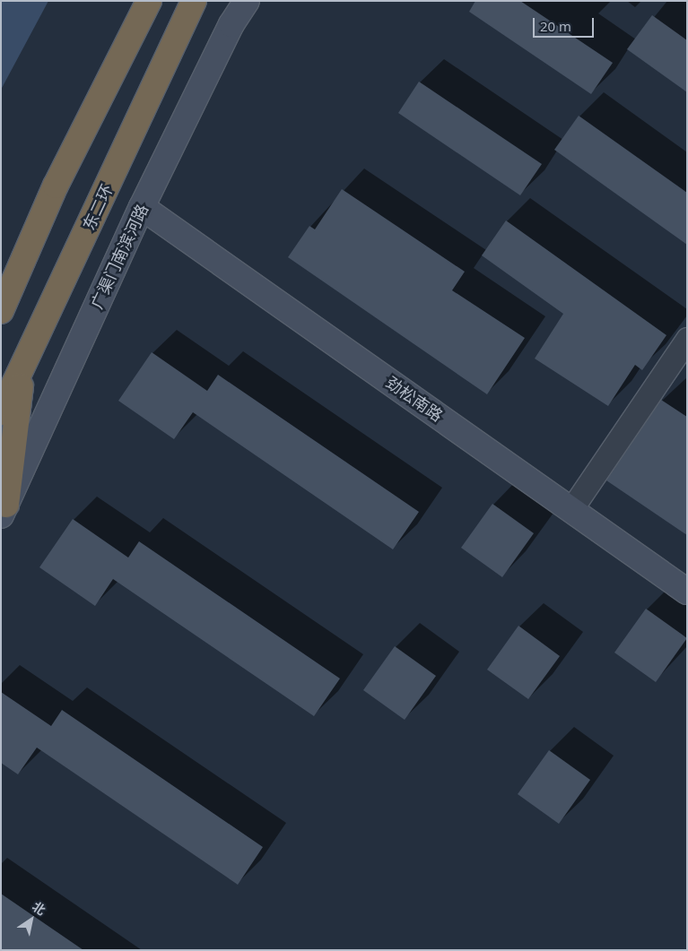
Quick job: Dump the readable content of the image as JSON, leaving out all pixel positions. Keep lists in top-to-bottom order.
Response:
{
  "streets": {
    "highway": ["东二环"],
    "street": ["广渠门南滨河路", "劲松南路"]
  },
  "crossings": [
    ["广渠门南滨河路", "劲松南路"]
  ],
  "scale_bar": "20 m",
  "north": "top right"
}
